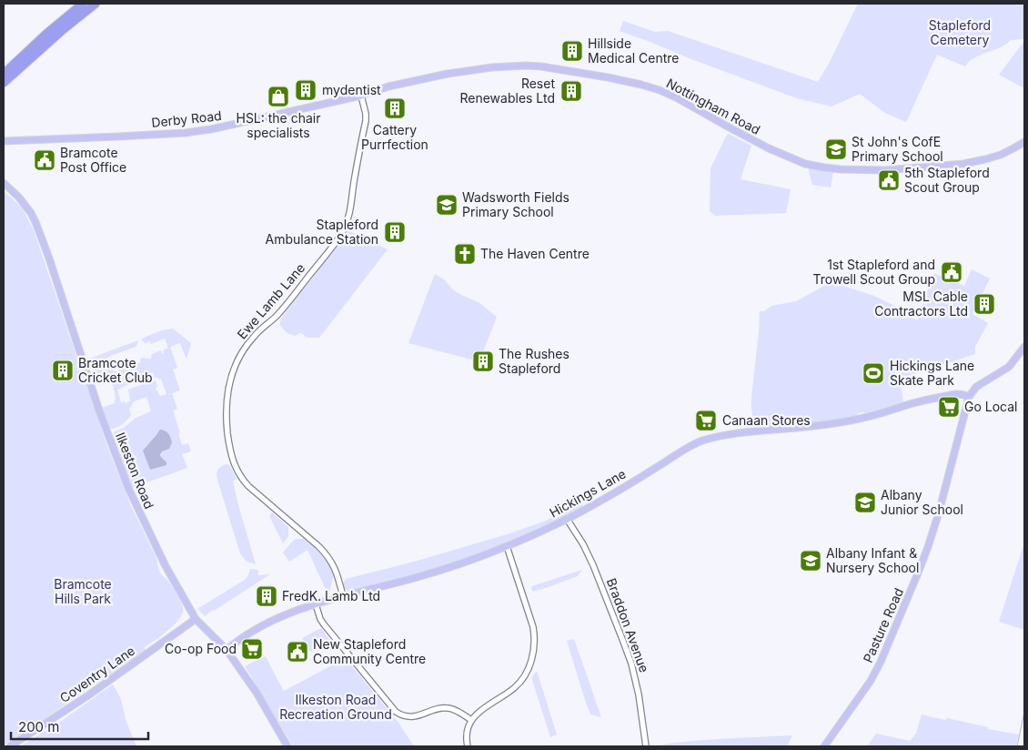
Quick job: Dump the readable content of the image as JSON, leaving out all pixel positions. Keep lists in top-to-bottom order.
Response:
{
  "streets": {
    "main road": [
      "Nottingham Road",
      "Derby Road",
      "Ilkeston Road",
      "Hickings Lane",
      "Pasture Road",
      "Coventry Lane"
    ],
    "street": ["Ewe Lamb Lane", "Braddon Avenue"]
  },
  "crossings": [
    ["Nottingham Road", "Derby Road"],
    ["Nottingham Road", "Ewe Lamb Lane"],
    ["Derby Road", "Ewe Lamb Lane"],
    ["Ewe Lamb Lane", "Hickings Lane"],
    ["Ilkeston Road", "Hickings Lane"],
    ["Ilkeston Road", "Coventry Lane"],
    ["Hickings Lane", "Braddon Avenue"],
    ["Hickings Lane", "Pasture Road"]
  ],
  "parks": ["Stapleford Cemetery", "Bramcote Hills Park", "Ilkeston Road Recreation Ground"],
  "places": {
    "building": [
      "Hillside Medical Centre",
      "mydentist",
      "Reset Renewables Ltd",
      "Cattery Purrfection",
      "Stapleford Ambulance Station",
      "MSL Cable Contractors Ltd",
      "The Rushes Stapleford",
      "Bramcote Cricket Club",
      "FredK. Lamb Ltd"
    ],
    "shop": ["HSL: the chair specialists"],
    "school or university": [
      "St John's CofE Primary School",
      "Wadsworth Fields Primary School",
      "Albany Junior School",
      "Albany Infant & Nursery School"
    ],
    "public building": [
      "Bramcote Post Office",
      "5th Stapleford Scout Group",
      "1st Stapleford and Trowell Scout Group",
      "New Stapleford Community Centre"
    ],
    "church": ["The Haven Centre"],
    "sports": ["Hickings Lane Skate Park"],
    "supermarket": ["Go Local", "Canaan Stores", "Co-op Food"]
  },
  "scale_bar": "200 m"
}
